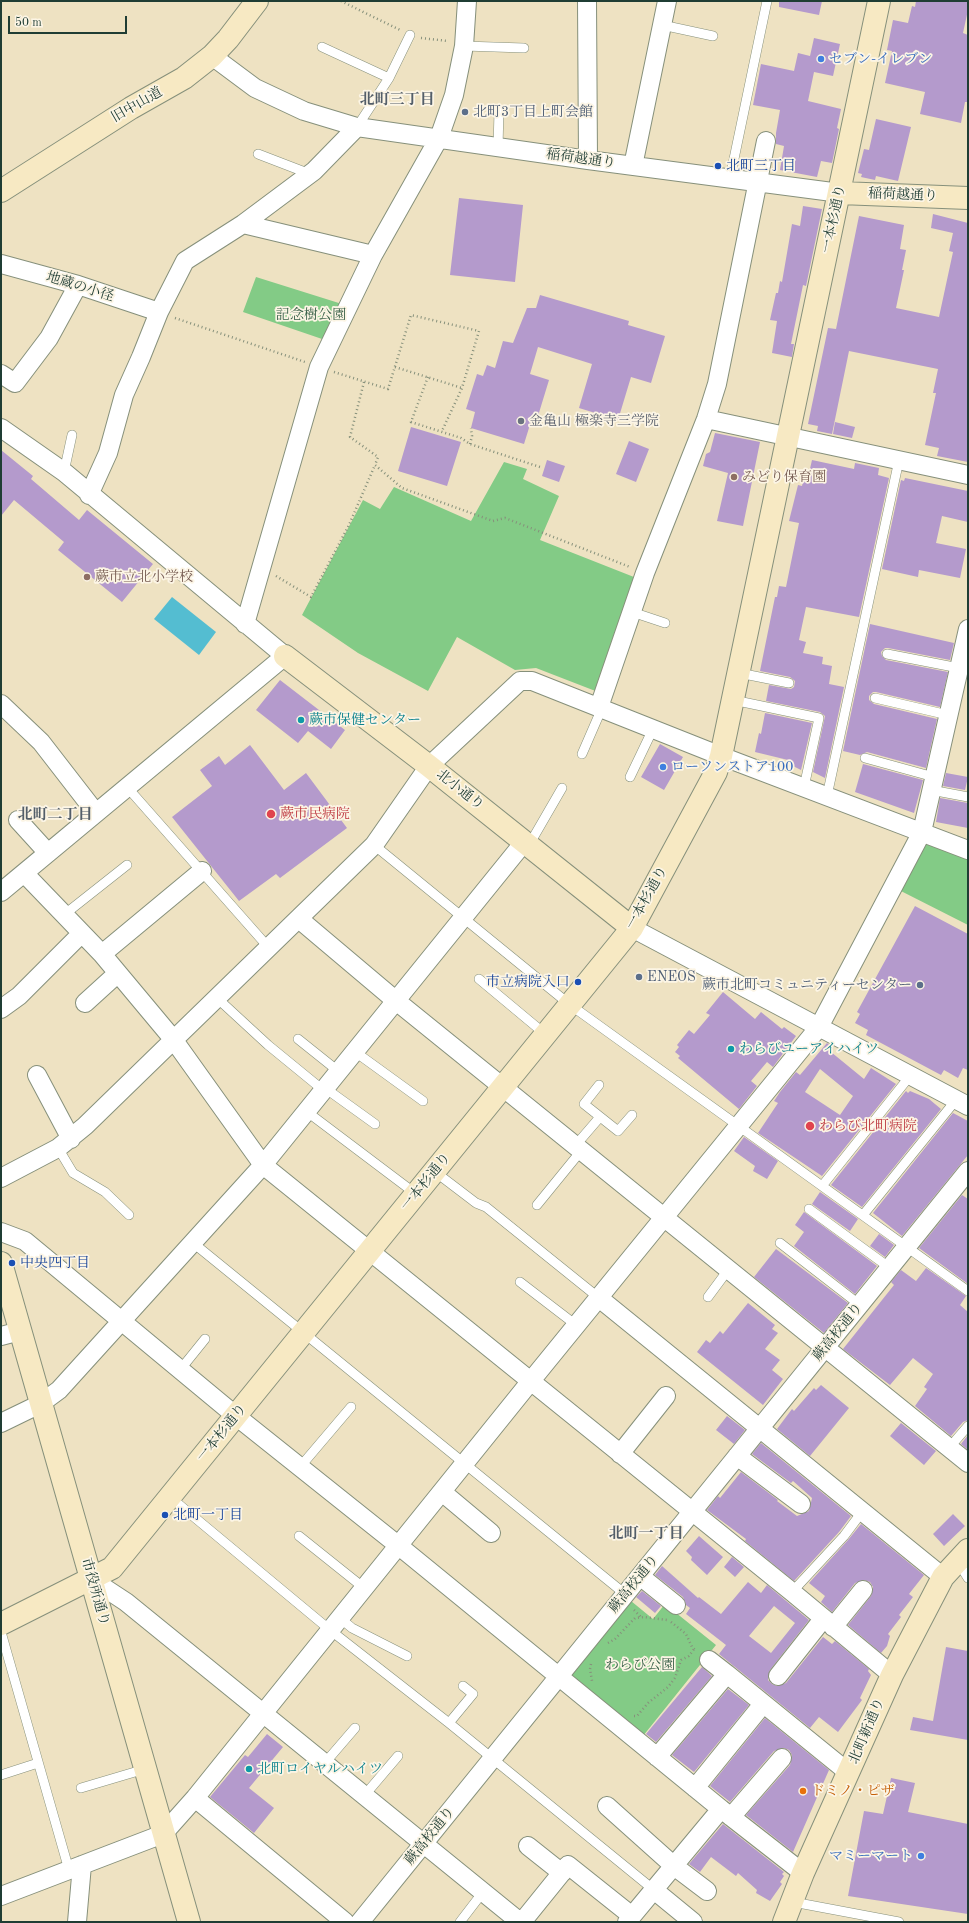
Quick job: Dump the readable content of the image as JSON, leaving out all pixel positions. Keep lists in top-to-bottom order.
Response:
{
  "streets": {
    "street": [
      "旧中山道",
      "稲荷越通り",
      "一本杉通り",
      "地蔵の小径",
      "北小通り",
      "蕨高校通り",
      "市役所通り",
      "北町新通り"
    ]
  },
  "crossings": [
    ["旧中山道", "稲荷越通り"],
    ["稲荷越通り", "一本杉通り"],
    ["一本杉通り", "北小通り"],
    ["一本杉通り", "市役所通り"]
  ],
  "districts": ["北町三丁目", "北町二丁目", "北町一丁目"],
  "parks": ["記念樹公園", "わらび公園"],
  "places": [
    "セブン-イレブン",
    "北町3丁目上町会館",
    "北町三丁目",
    "金亀山 極楽寺三学院",
    "みどり保育園",
    "蕨市立北小学校",
    "蕨市保健センター",
    "ローソンストア100",
    "蕨市民病院",
    "ENEOS",
    "市立病院入口",
    "蕨市北町コミュニティーセンター",
    "わらびユーアイハイツ",
    "わらび北町病院",
    "中央四丁目",
    "北町一丁目",
    "北町ロイヤルハイツ",
    "ドミノ・ピザ",
    "マミーマート"
  ],
  "scale_bar": "50 m"
}
